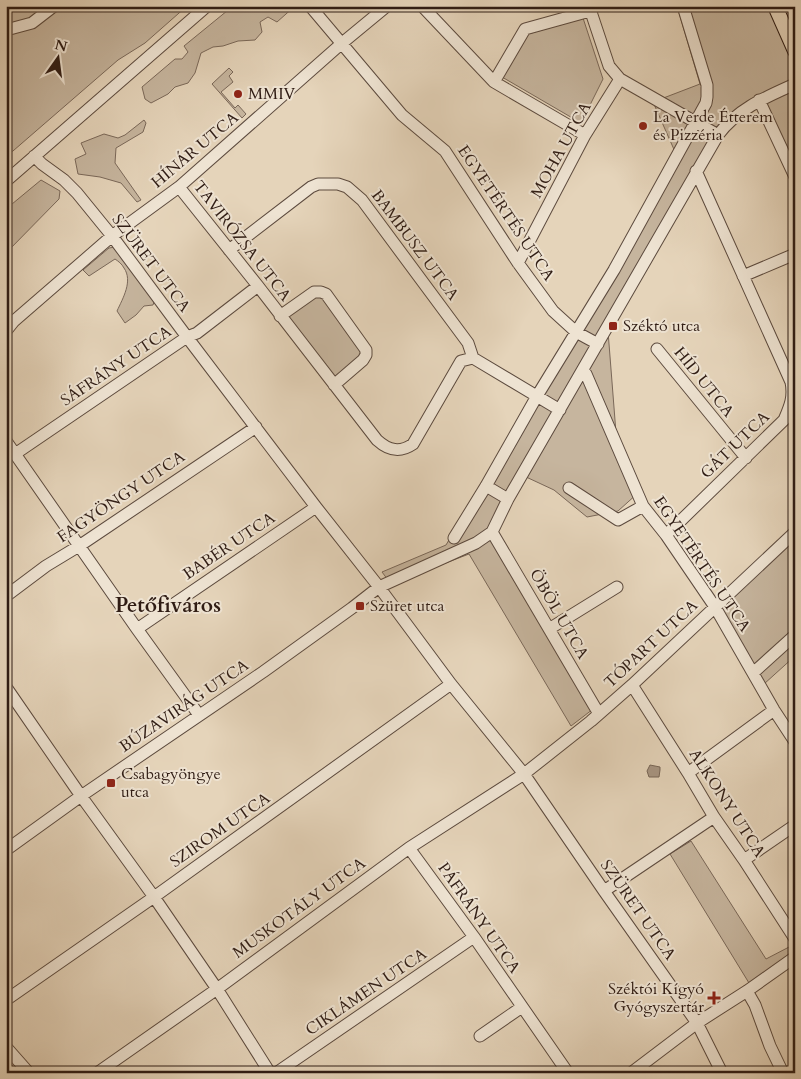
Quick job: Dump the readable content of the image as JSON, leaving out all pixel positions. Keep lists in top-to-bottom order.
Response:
{
  "streets": {
    "street": [
      "HÍNÁR UTCA",
      "MOHA UTCA",
      "EGYETÉRTÉS UTCA",
      "TAVIRÓZSA UTCA",
      "BAMBUSZ UTCA",
      "SZÜRET UTCA",
      "SÁFRÁNY UTCA",
      "HÍD UTCA",
      "GÁT UTCA",
      "FAGYÖNGY UTCA",
      "BABÉR UTCA",
      "ÖBÖL UTCA",
      "TÓPART UTCA",
      "BÚZAVIRÁG UTCA",
      "ALKONY UTCA",
      "SZIROM UTCA",
      "MUSKOTÁLY UTCA",
      "PÁFRÁNY UTCA",
      "CIKLÁMEN UTCA"
    ]
  },
  "crossings": [
    ["HÍNÁR UTCA", "EGYETÉRTÉS UTCA"],
    ["HÍNÁR UTCA", "TAVIRÓZSA UTCA"],
    ["HÍNÁR UTCA", "SZÜRET UTCA"],
    ["MOHA UTCA", "EGYETÉRTÉS UTCA"],
    ["EGYETÉRTÉS UTCA", "GÁT UTCA"],
    ["EGYETÉRTÉS UTCA", "TÓPART UTCA"],
    ["TAVIRÓZSA UTCA", "BAMBUSZ UTCA"],
    ["TAVIRÓZSA UTCA", "SÁFRÁNY UTCA"],
    ["SZÜRET UTCA", "SÁFRÁNY UTCA"],
    ["SZÜRET UTCA", "FAGYÖNGY UTCA"],
    ["SZÜRET UTCA", "BABÉR UTCA"],
    ["SZÜRET UTCA", "TÓPART UTCA"],
    ["SZÜRET UTCA", "BÚZAVIRÁG UTCA"],
    ["SZÜRET UTCA", "SZIROM UTCA"],
    ["SZÜRET UTCA", "MUSKOTÁLY UTCA"],
    ["HÍD UTCA", "GÁT UTCA"],
    ["ÖBÖL UTCA", "TÓPART UTCA"],
    ["TÓPART UTCA", "ALKONY UTCA"],
    ["TÓPART UTCA", "MUSKOTÁLY UTCA"],
    ["MUSKOTÁLY UTCA", "PÁFRÁNY UTCA"],
    ["PÁFRÁNY UTCA", "CIKLÁMEN UTCA"]
  ],
  "districts": ["Petőfiváros"],
  "places": {
    "other": ["MMIV", "La Verde Étterem és Pizzéria"],
    "transit": ["Széktó utca", "Szüret utca", "Csabagyöngye utca"],
    "health": ["Széktói Kígyó Gyógyszertár"]
  },
  "north": "top"
}
